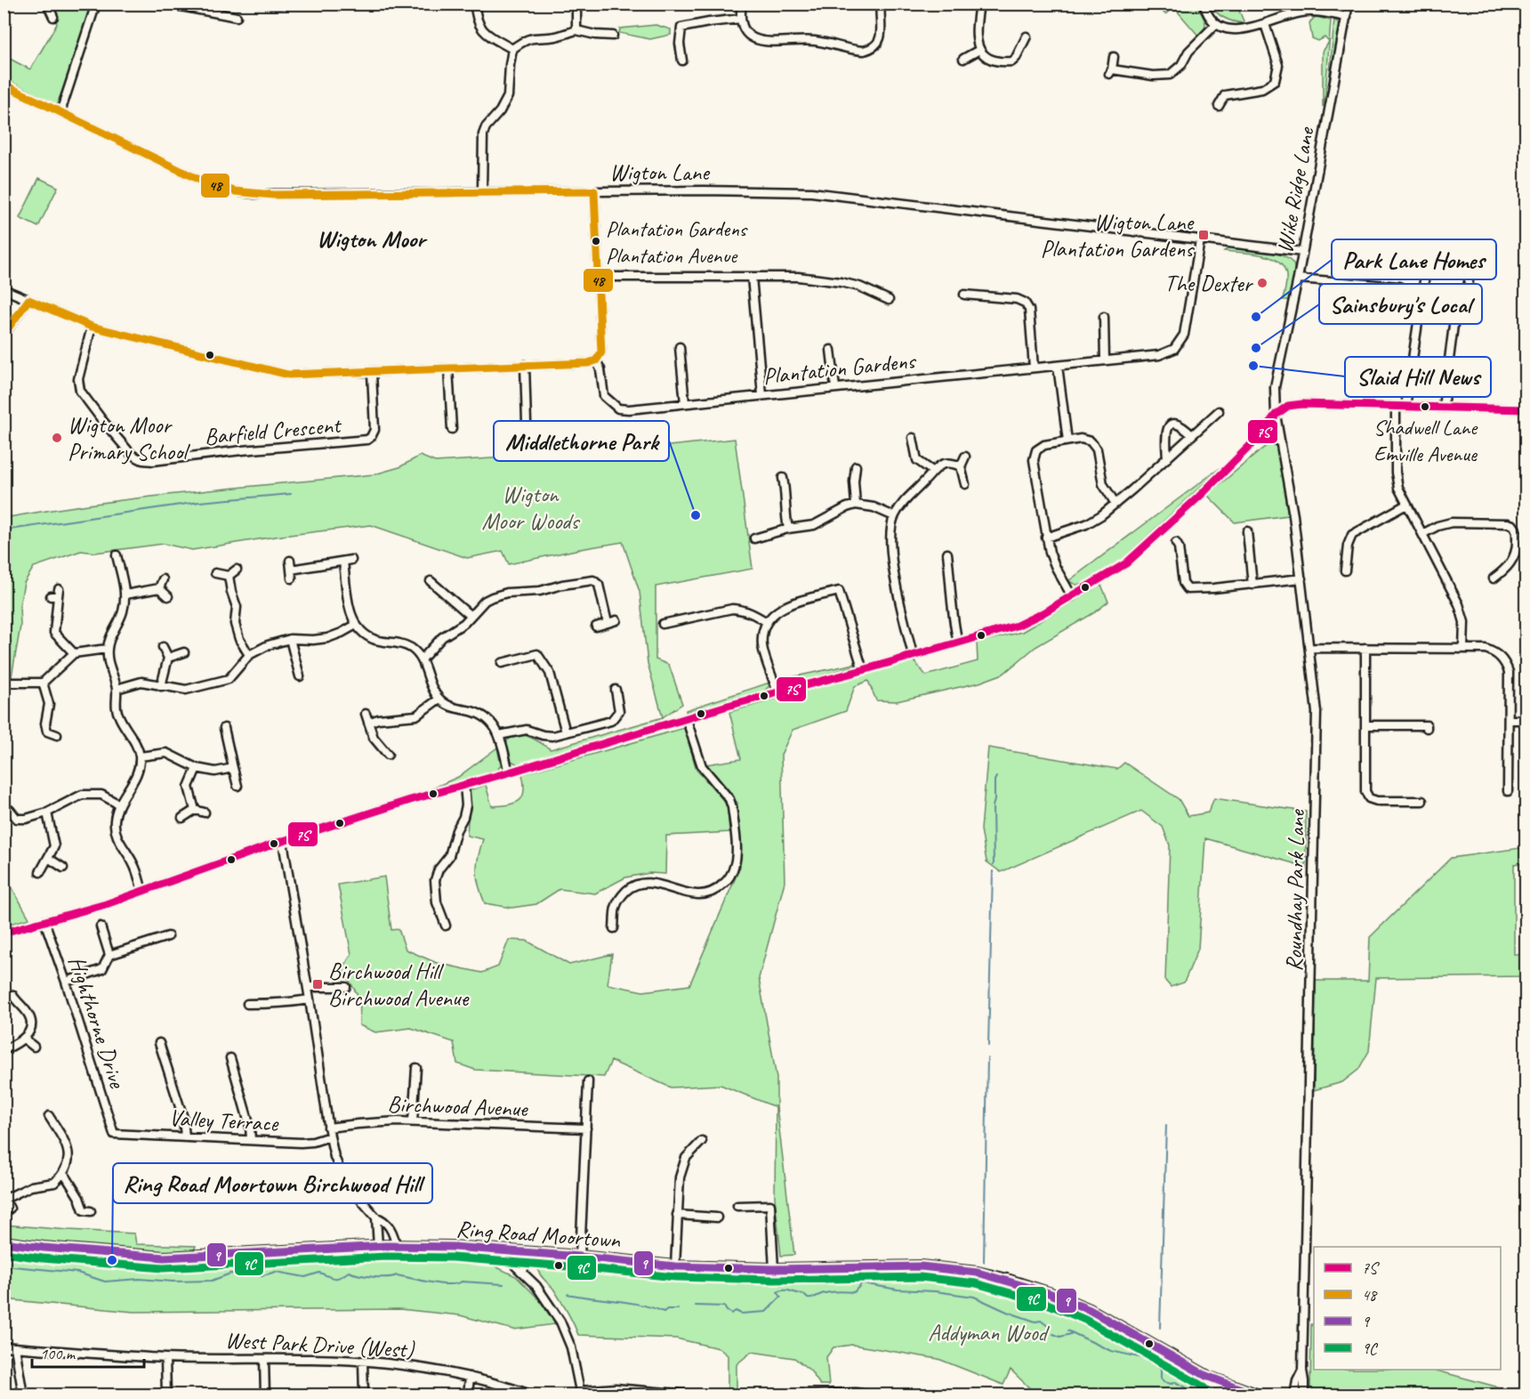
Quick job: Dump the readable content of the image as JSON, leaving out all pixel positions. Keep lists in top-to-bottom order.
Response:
{
  "streets": {
    "highway": ["Ring Road Moortown"],
    "street": [
      "Wigton Lane",
      "Wike Ridge Lane",
      "Plantation Gardens",
      "Barfield Crescent",
      "Roundhay Park Lane",
      "Highthorne Drive",
      "Birchwood Avenue",
      "Valley Terrace",
      "West Park Drive (West)"
    ]
  },
  "crossings": [
    ["Wigton Lane", "Wike Ridge Lane"],
    ["Wigton Lane", "Plantation Gardens"],
    ["Wike Ridge Lane", "Roundhay Park Lane"],
    ["Highthorne Drive", "Valley Terrace"]
  ],
  "districts": ["Wigton Moor"],
  "parks": ["Wigton Moor Woods", "Addyman Wood"],
  "places": {
    "transit": ["Wigton Lane Plantation Gardens", "Birchwood Hill Birchwood Avenue"],
    "other": [
      "Plantation Gardens Plantation Avenue",
      "The Dexter",
      "Park Lane Homes",
      "Sainsbury's Local",
      "Slaid Hill News",
      "Shadwell Lane Emville Avenue",
      "Wigton Moor Primary School",
      "Middlethorne Park",
      "Ring Road Moortown Birchwood Hill"
    ]
  },
  "lines": [
    "transit line 48",
    "transit line 7S",
    "transit line 9",
    "transit line 9C"
  ],
  "legend": [
    "7S",
    "48",
    "9",
    "9C"
  ],
  "scale_bar": "100 m"
}
